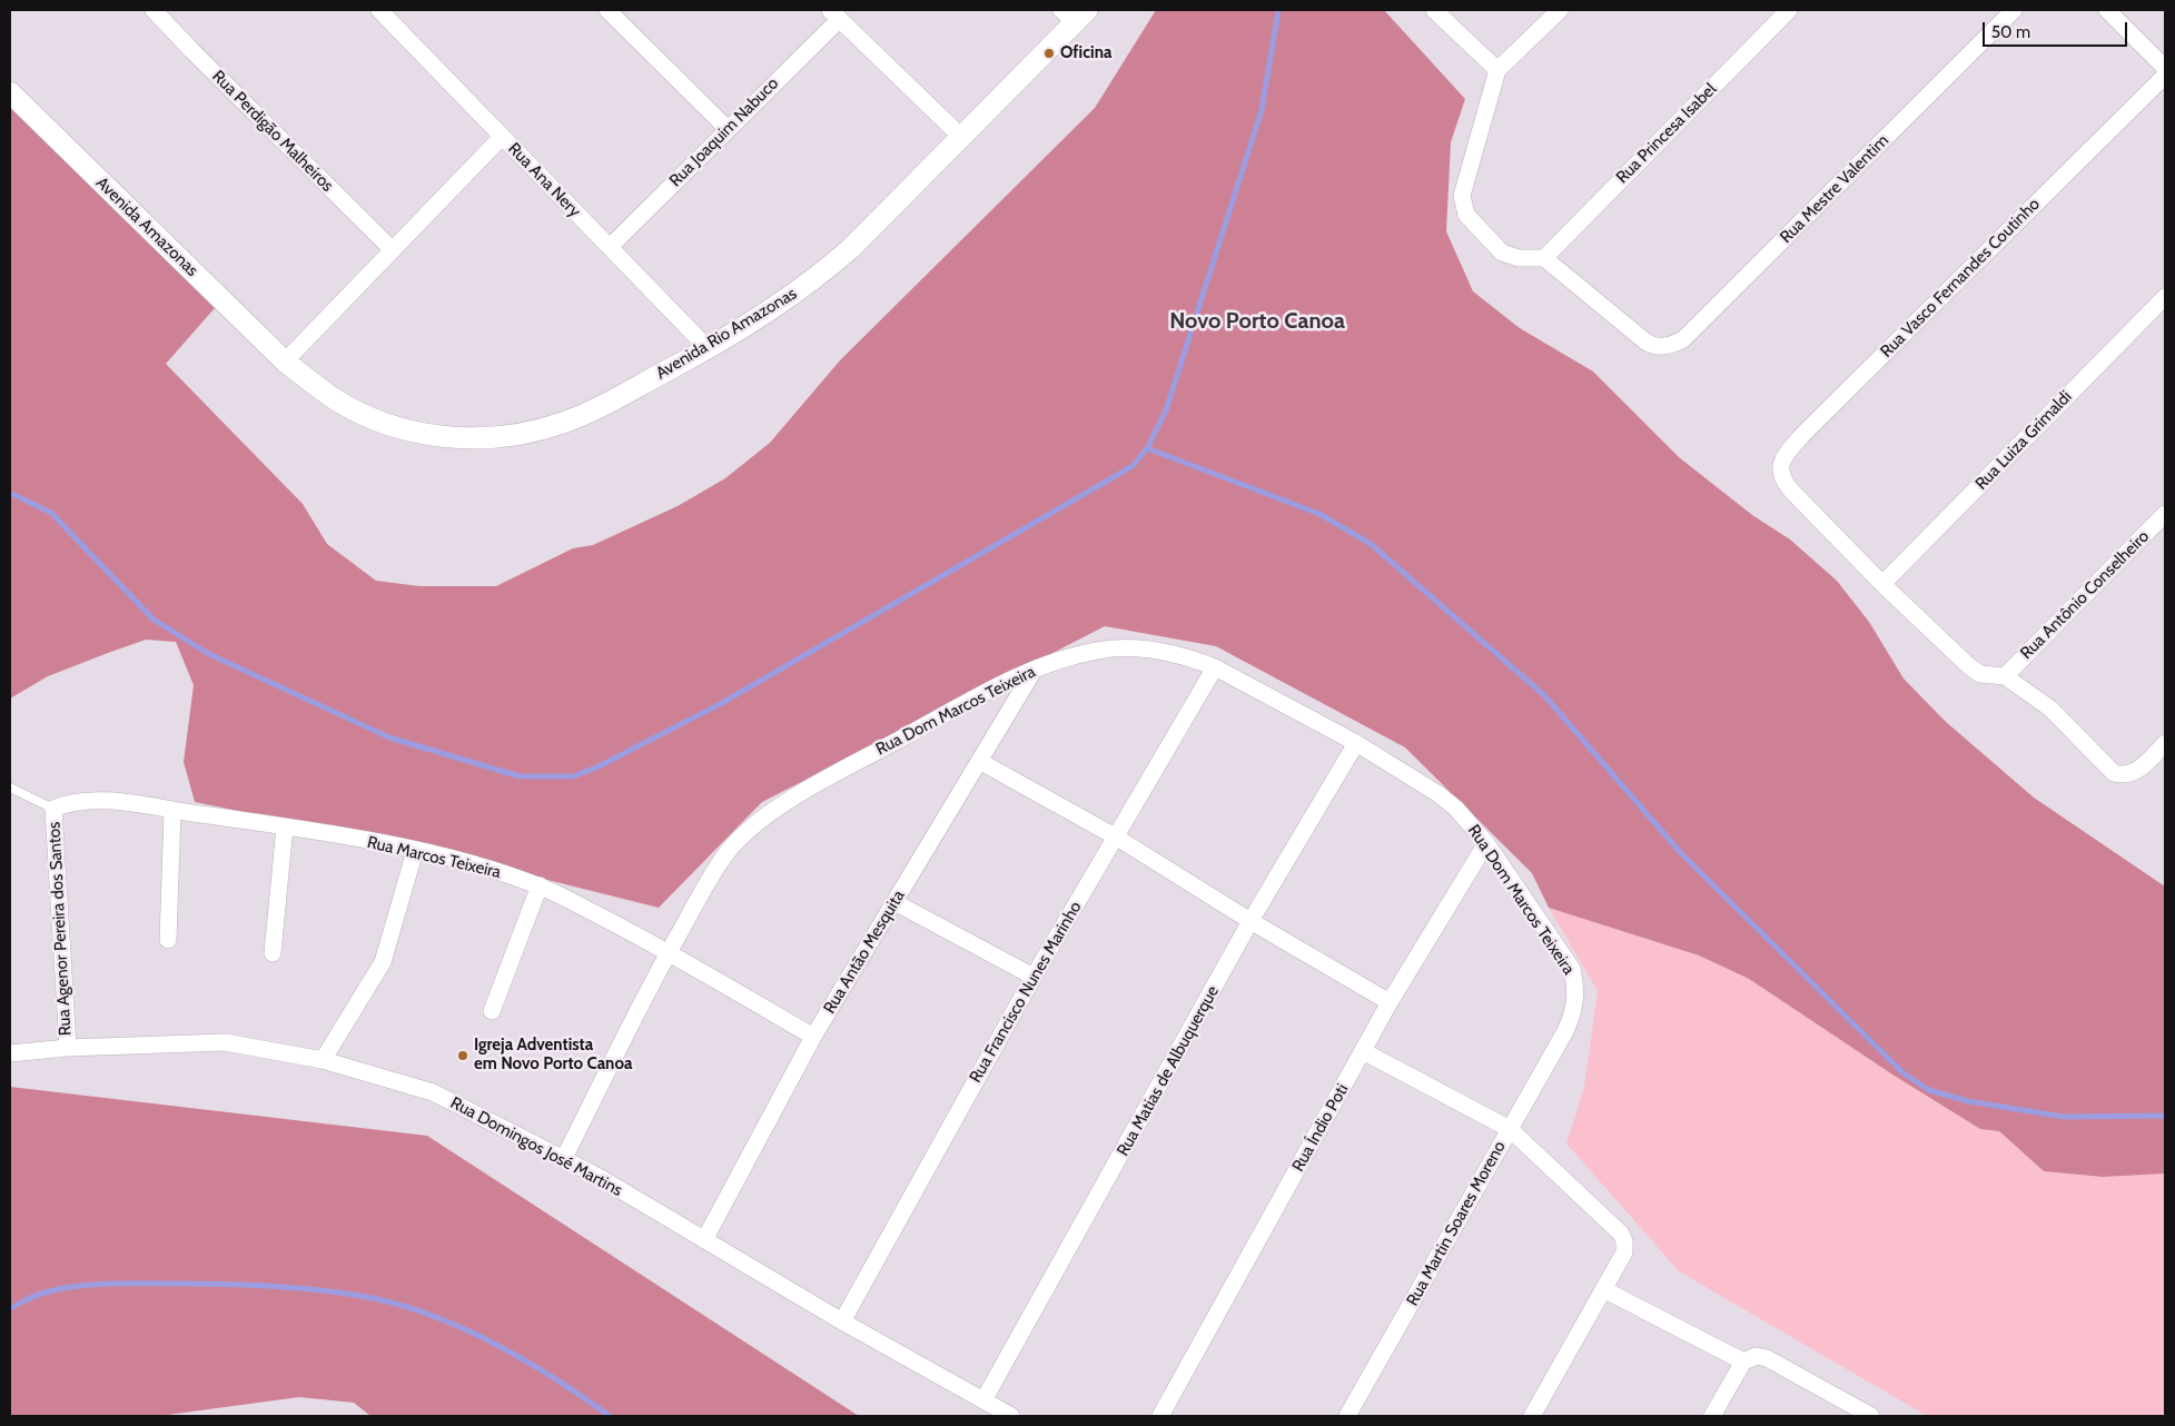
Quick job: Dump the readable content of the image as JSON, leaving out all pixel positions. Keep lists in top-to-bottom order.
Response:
{
  "streets": {
    "street": [
      "Rua Perdigão Malheiros",
      "Rua Joaquim Nabuco",
      "Rua Princesa Isabel",
      "Rua Ana Nery",
      "Rua Mestre Valentim",
      "Avenida Amazonas",
      "Rua Vasco Fernandes Coutinho",
      "Avenida Rio Amazonas",
      "Rua Luiza Grimaldi",
      "Rua Antônio Conselheiro",
      "Rua Dom Marcos Teixeira",
      "Rua Marcos Teixeira",
      "Rua Agenor Pereira dos Santos",
      "Rua Antão Mesquita",
      "Rua Francisco Nunes Marinho",
      "Rua Matias de Albuquerque",
      "Rua Índio Poti",
      "Rua Domingos José Martins",
      "Rua Martin Soares Moreno"
    ]
  },
  "crossings": [
    ["Rua Joaquim Nabuco", "Rua Ana Nery"],
    ["Rua Princesa Isabel", "Rua Mestre Valentim"],
    ["Rua Ana Nery", "Avenida Rio Amazonas"],
    ["Avenida Amazonas", "Avenida Rio Amazonas"],
    ["Rua Vasco Fernandes Coutinho", "Rua Luiza Grimaldi"],
    ["Rua Dom Marcos Teixeira", "Rua Marcos Teixeira"],
    ["Rua Dom Marcos Teixeira", "Rua Antão Mesquita"],
    ["Rua Dom Marcos Teixeira", "Rua Francisco Nunes Marinho"],
    ["Rua Dom Marcos Teixeira", "Rua Matias de Albuquerque"],
    ["Rua Dom Marcos Teixeira", "Rua Índio Poti"],
    ["Rua Dom Marcos Teixeira", "Rua Domingos José Martins"],
    ["Rua Dom Marcos Teixeira", "Rua Martin Soares Moreno"],
    ["Rua Marcos Teixeira", "Rua Agenor Pereira dos Santos"],
    ["Rua Marcos Teixeira", "Rua Antão Mesquita"],
    ["Rua Agenor Pereira dos Santos", "Rua Domingos José Martins"],
    ["Rua Antão Mesquita", "Rua Domingos José Martins"],
    ["Rua Francisco Nunes Marinho", "Rua Domingos José Martins"],
    ["Rua Matias de Albuquerque", "Rua Domingos José Martins"]
  ],
  "districts": ["Novo Porto Canoa"],
  "places": ["Oficina", "Igreja Adventista em Novo Porto Canoa"],
  "scale_bar": "50 m"
}
